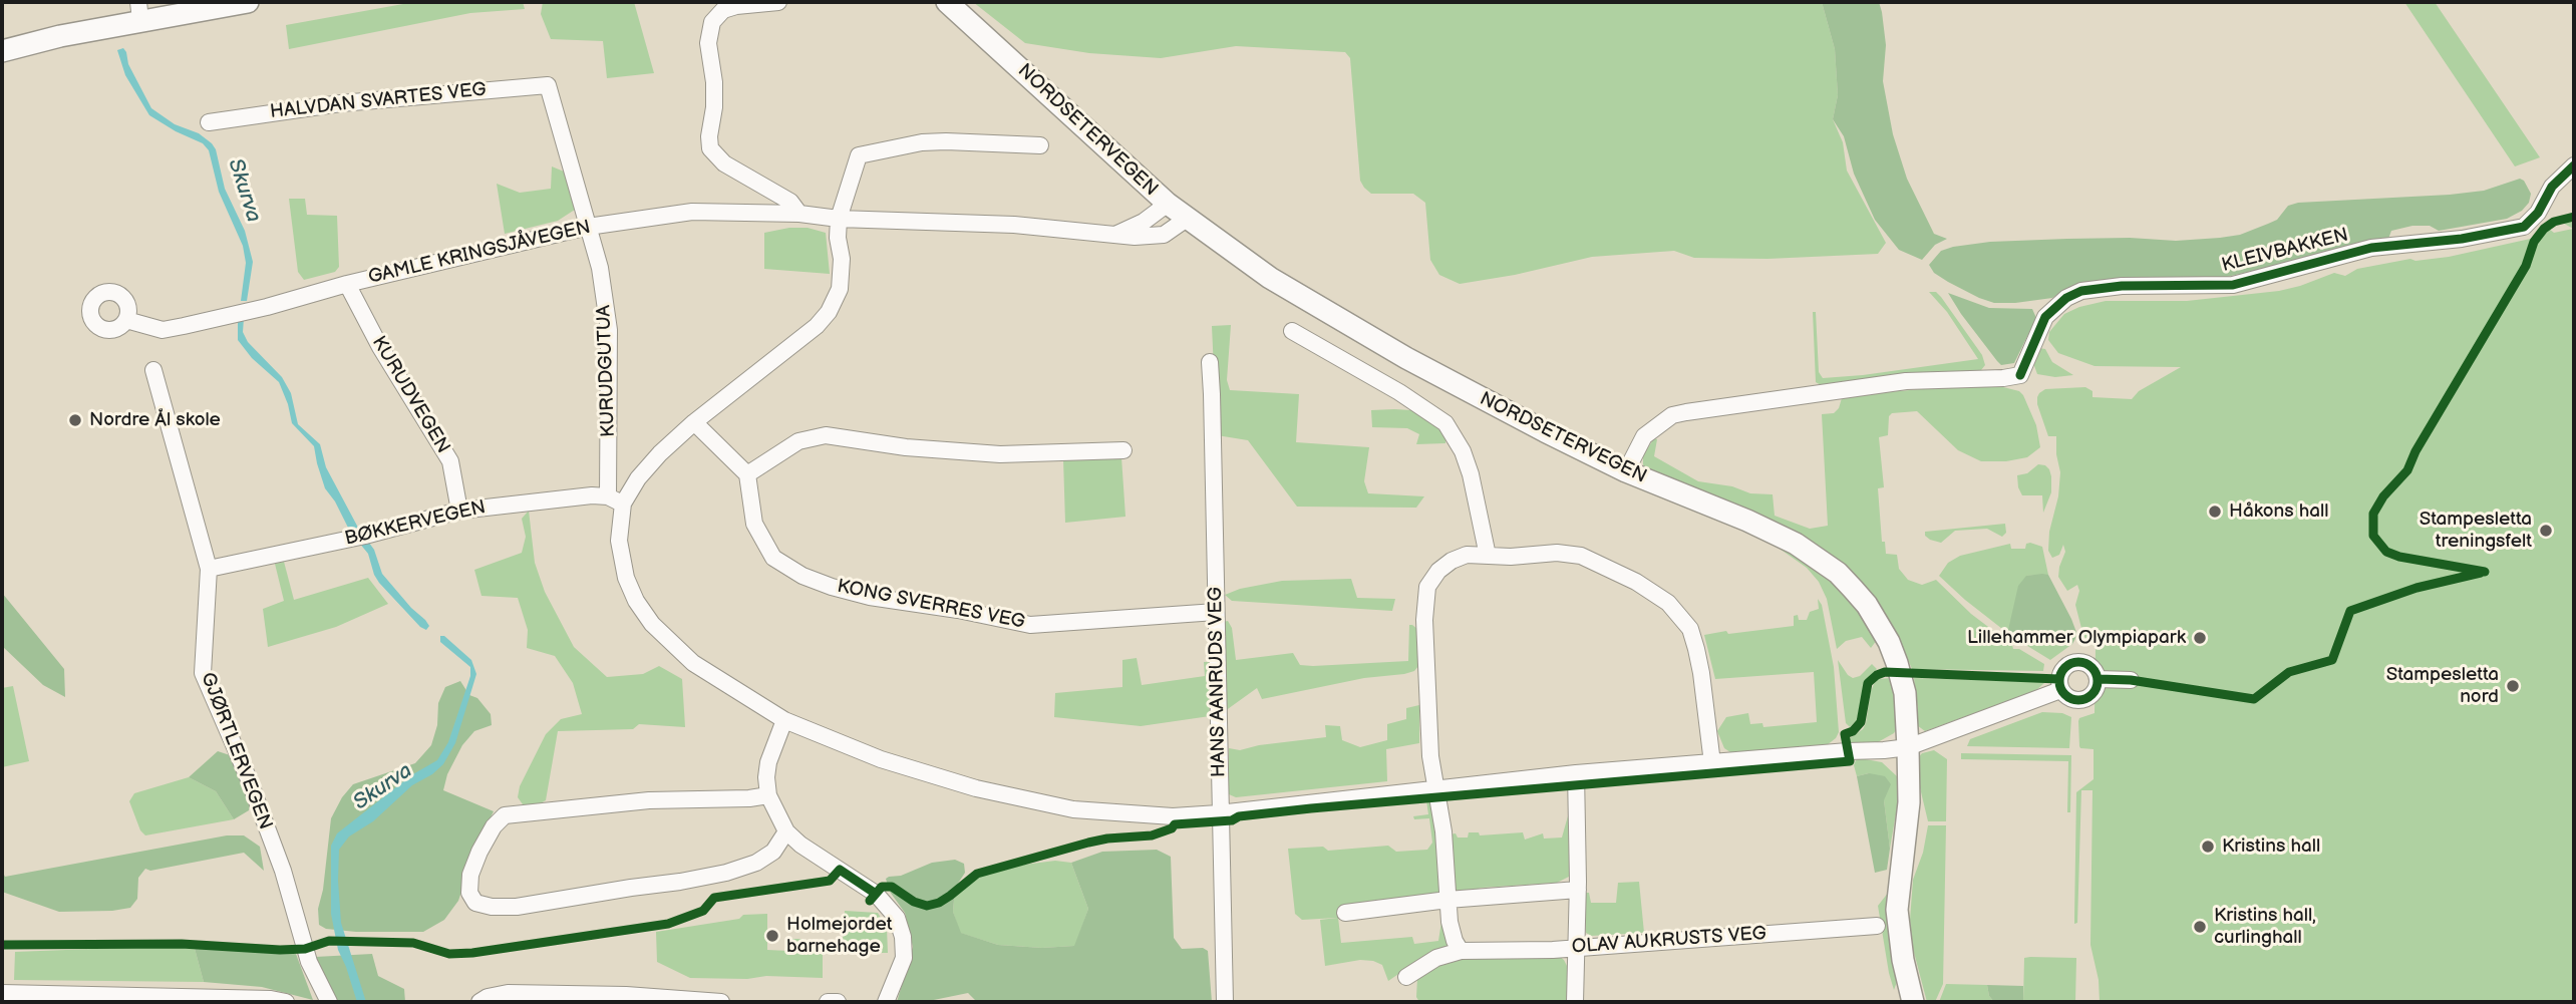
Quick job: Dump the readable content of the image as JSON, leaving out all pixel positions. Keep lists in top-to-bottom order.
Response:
{
  "streets": {
    "main road": ["NORDSETERVEGEN"],
    "street": [
      "HALVDAN SVARTES VEG",
      "KLEIVBAKKEN",
      "GAMLE KRINGSJÅVEGEN",
      "KURUDGUTUA",
      "KURUDVEGEN",
      "BØKKERVEGEN",
      "KONG SVERRES VEG",
      "HANS AANRUDS VEG",
      "GJØRTLERVEGEN",
      "OLAV AUKRUSTS VEG"
    ]
  },
  "crossings": [
    ["HALVDAN SVARTES VEG", "KURUDGUTUA"],
    ["NORDSETERVEGEN", "KLEIVBAKKEN"],
    ["NORDSETERVEGEN", "GAMLE KRINGSJÅVEGEN"],
    ["NORDSETERVEGEN", "KURUDGUTUA"],
    ["GAMLE KRINGSJÅVEGEN", "KURUDGUTUA"],
    ["GAMLE KRINGSJÅVEGEN", "KURUDVEGEN"],
    ["KURUDGUTUA", "BØKKERVEGEN"],
    ["KURUDGUTUA", "HANS AANRUDS VEG"],
    ["KURUDVEGEN", "BØKKERVEGEN"],
    ["BØKKERVEGEN", "GJØRTLERVEGEN"],
    ["KONG SVERRES VEG", "HANS AANRUDS VEG"]
  ],
  "water": ["Skurva"],
  "places": [
    "Nordre Ål skole",
    "Håkons hall",
    "Stampesletta treningsfelt",
    "Lillehammer Olympiapark",
    "Stampesletta nord",
    "Kristins hall",
    "Kristins hall, curlinghall",
    "Holmejordet barnehage"
  ]
}
